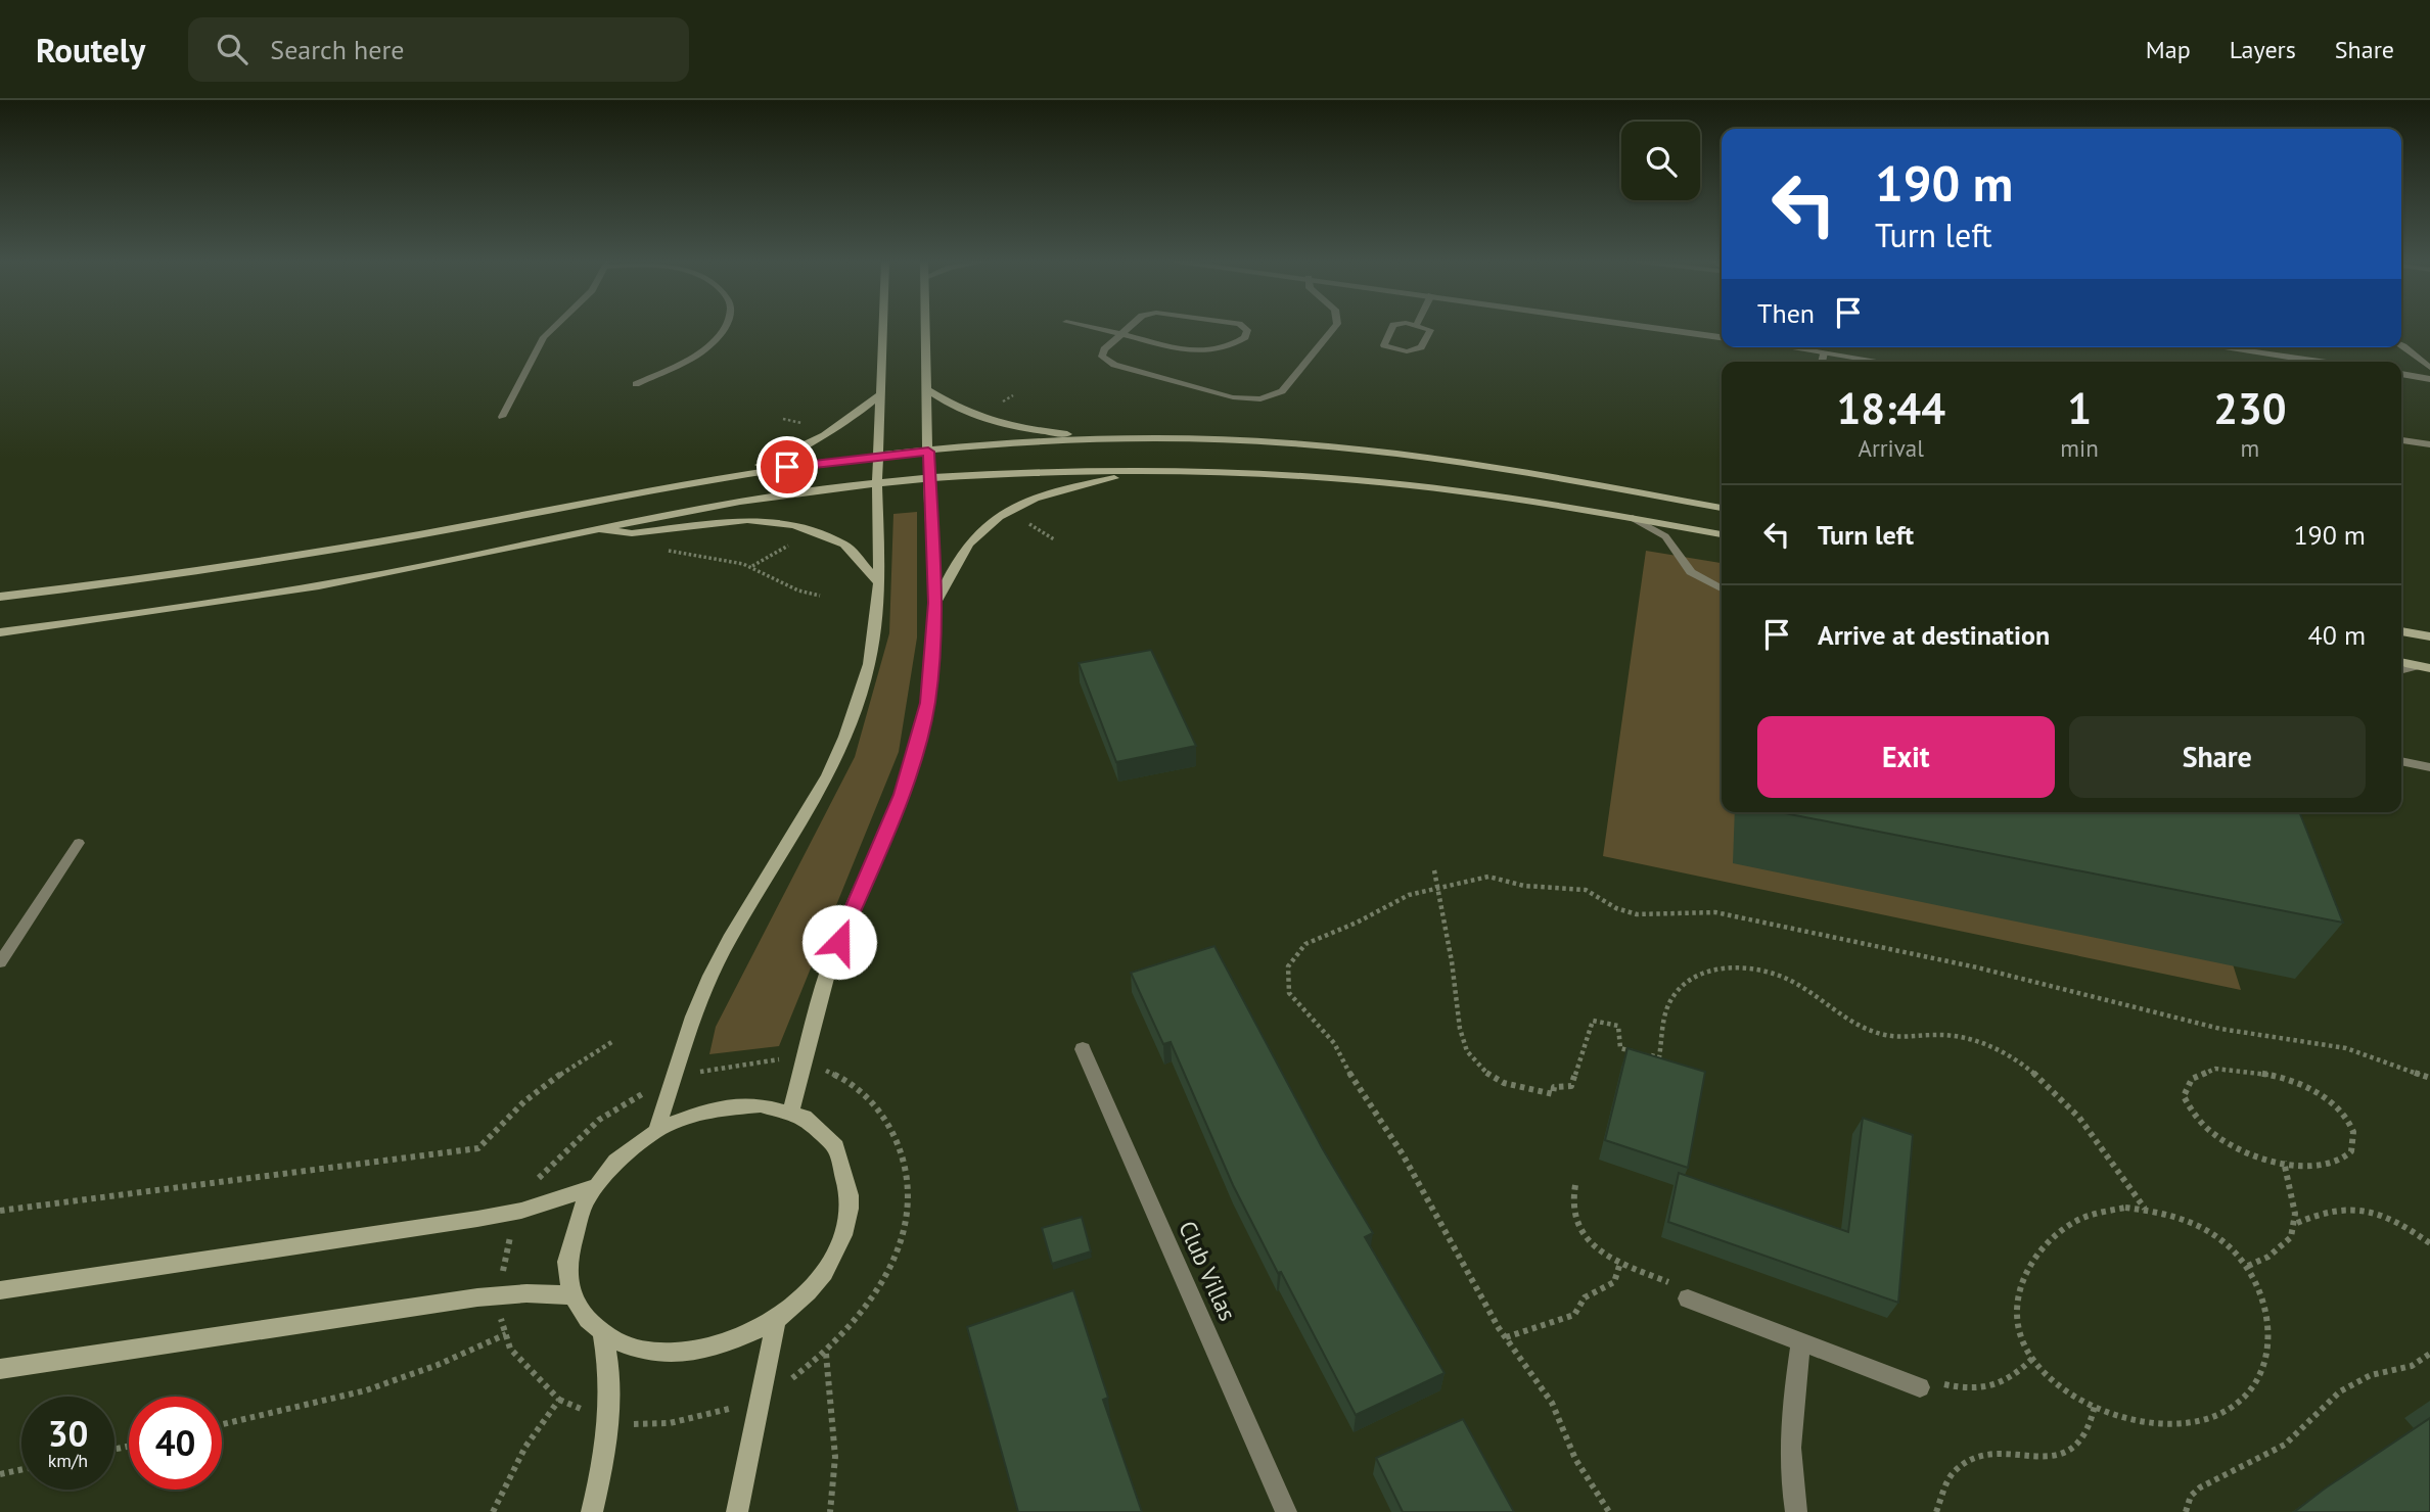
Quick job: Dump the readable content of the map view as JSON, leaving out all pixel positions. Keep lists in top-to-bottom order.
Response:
{
  "streets": {
    "street": ["Club Villas"]
  },
  "page": {
    "header": "Routely",
    "search": "Search here",
    "nav": ["Map", "Layers", "Share"],
    "turn": ["190 m", "Turn left"],
    "then": "Then",
    "eta": [
      "18:44",
      "Arrival",
      "1",
      "min",
      "230",
      "m"
    ],
    "list": [
      {
        "name": "Turn left",
        "value": "190 m"
      },
      {
        "name": "Arrive at destination",
        "value": "40 m"
      }
    ],
    "buttons": ["Exit", "Share"],
    "speed": "30 km/h",
    "limit": "40"
  }
}
